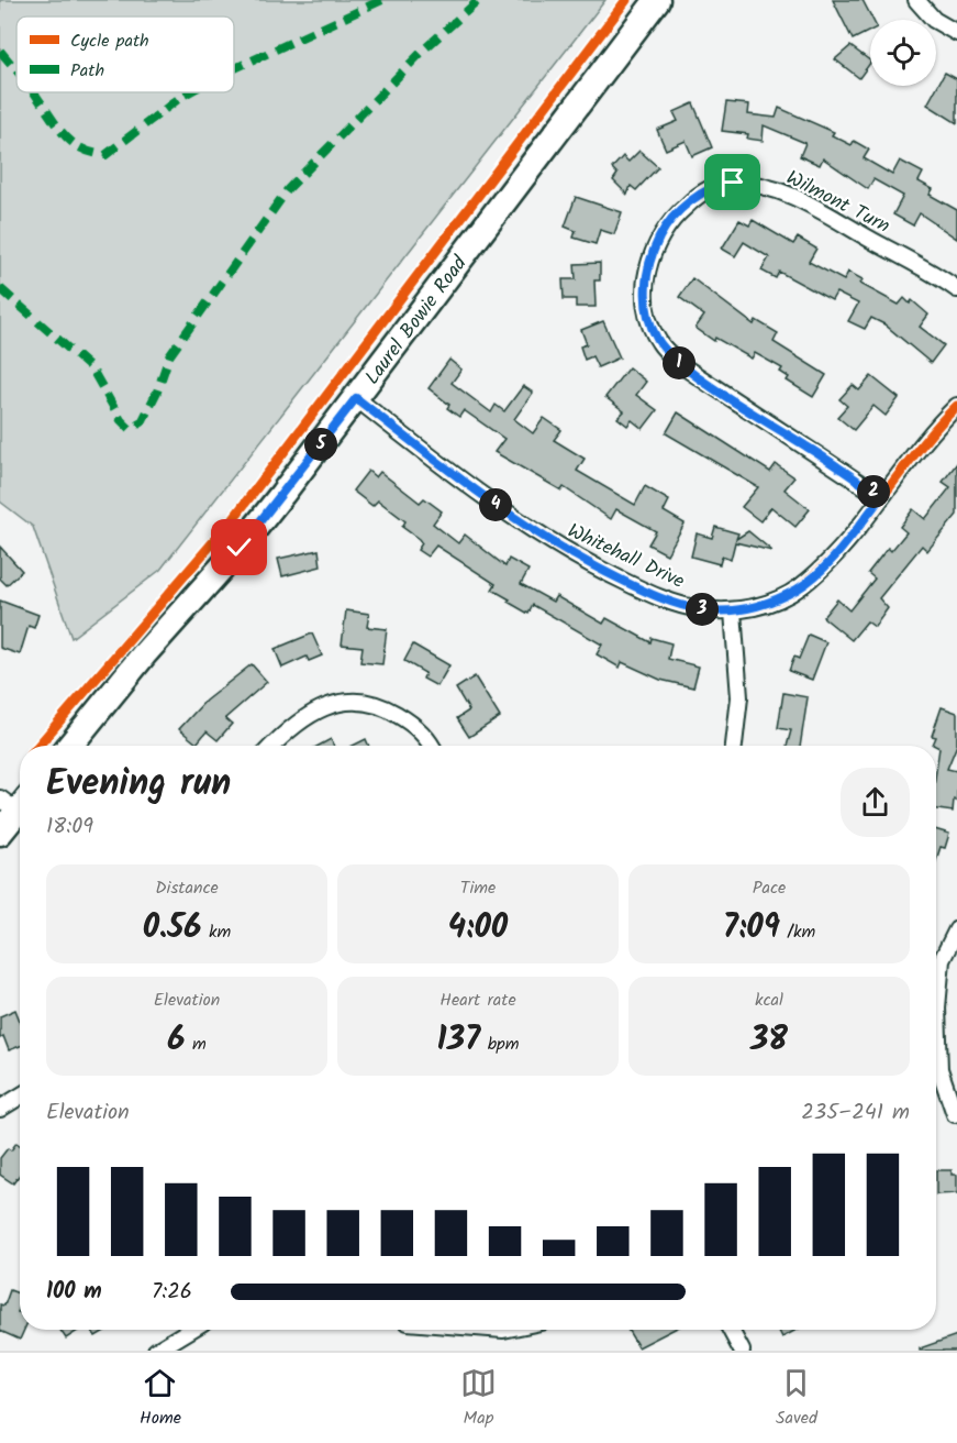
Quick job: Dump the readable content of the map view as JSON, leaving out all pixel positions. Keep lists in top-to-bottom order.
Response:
{
  "streets": {
    "main road": ["Laurel Bowie Road"],
    "street": ["Wilmont Turn", "Whitehall Drive"]
  },
  "crossings": [
    ["Wilmont Turn", "Whitehall Drive"],
    ["Laurel Bowie Road", "Whitehall Drive"]
  ],
  "legend": ["Cycle path", "Path"],
  "page": {
    "pins": [
      "1",
      "5",
      "2",
      "4",
      "3"
    ],
    "heading": ["Evening run", "18:09"],
    "stats": [
      ["Distance", "0.56 km"],
      ["Time", "4:00"],
      ["Pace", "7:09 /km"],
      ["Elevation", "6 m"],
      ["Heart rate", "137 bpm"],
      ["kcal", "38"]
    ],
    "chart": ["Elevation", "235–241 m"],
    "list": [
      {
        "name": "100 m",
        "note": "7:26"
      }
    ],
    "tabs": ["Home", "Map", "Saved"]
  }
}
